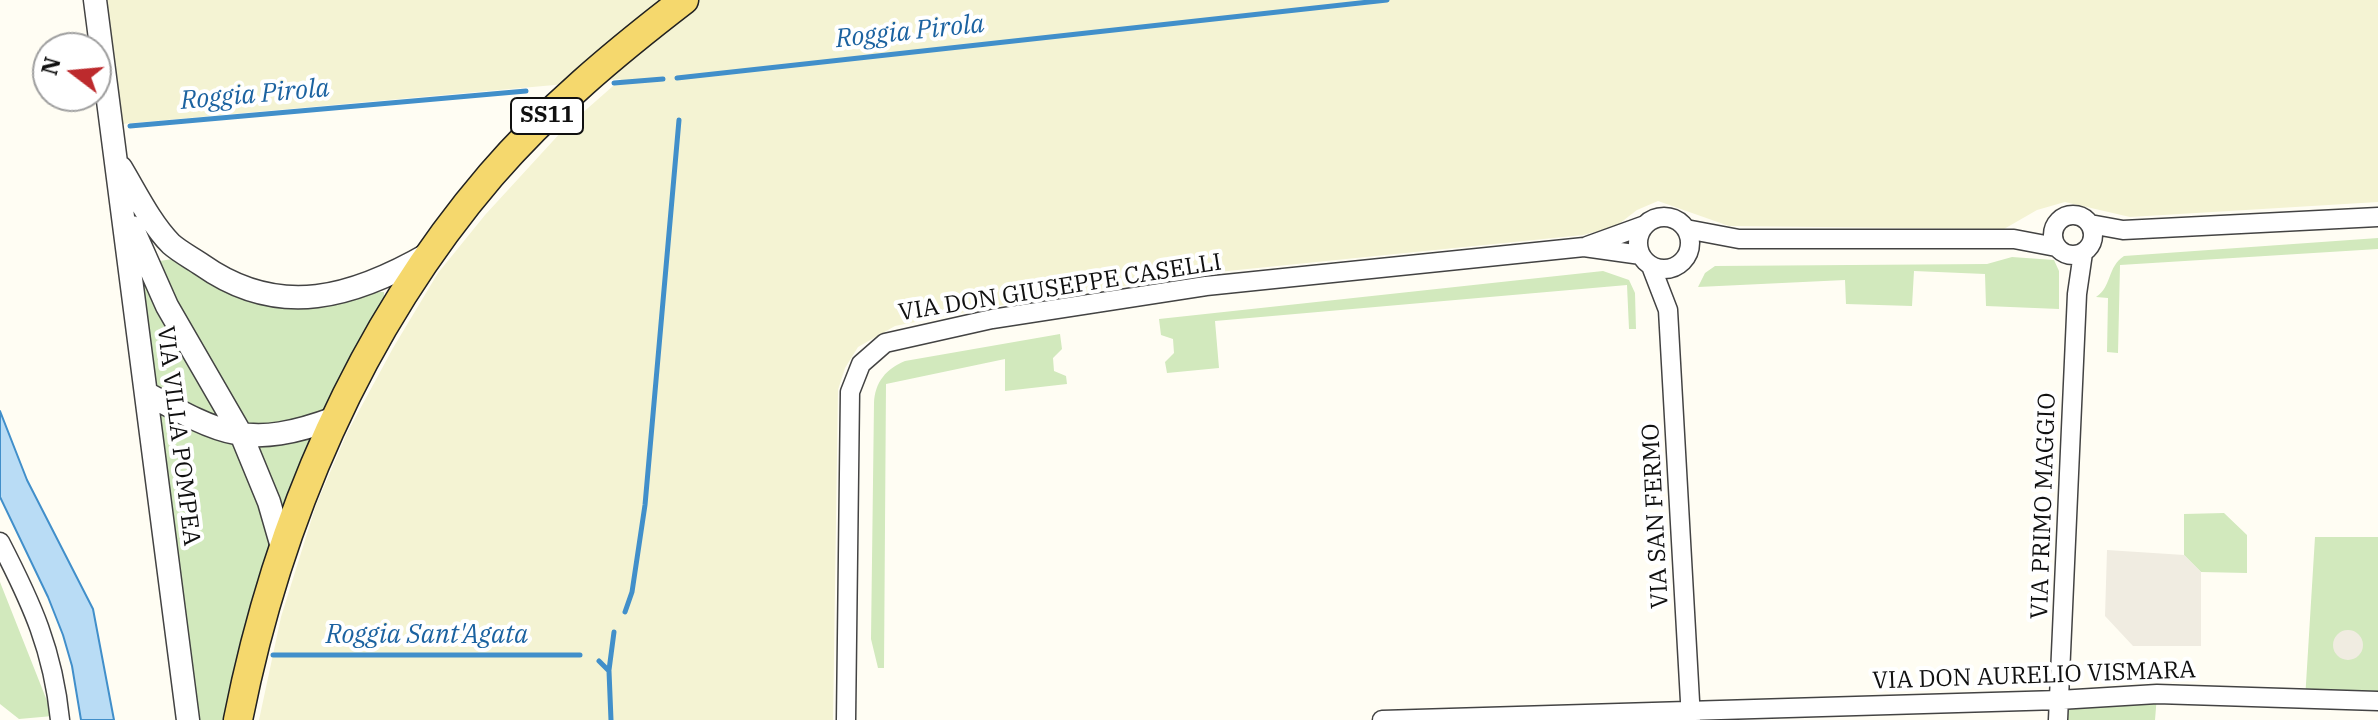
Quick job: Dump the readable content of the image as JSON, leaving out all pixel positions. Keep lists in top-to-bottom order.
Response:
{
  "streets": {
    "main road": ["SS11"],
    "street": [
      "VIA DON GIUSEPPE CASELLI",
      "VIA VILLA POMPEA",
      "VIA PRIMO MAGGIO",
      "VIA SAN FERMO",
      "VIA DON AURELIO VISMARA"
    ]
  },
  "crossings": [
    ["VIA PRIMO MAGGIO", "VIA DON AURELIO VISMARA"],
    ["VIA SAN FERMO", "VIA DON AURELIO VISMARA"]
  ],
  "water": ["Roggia Pirola", "Roggia Sant'Agata"],
  "north": "left"
}
